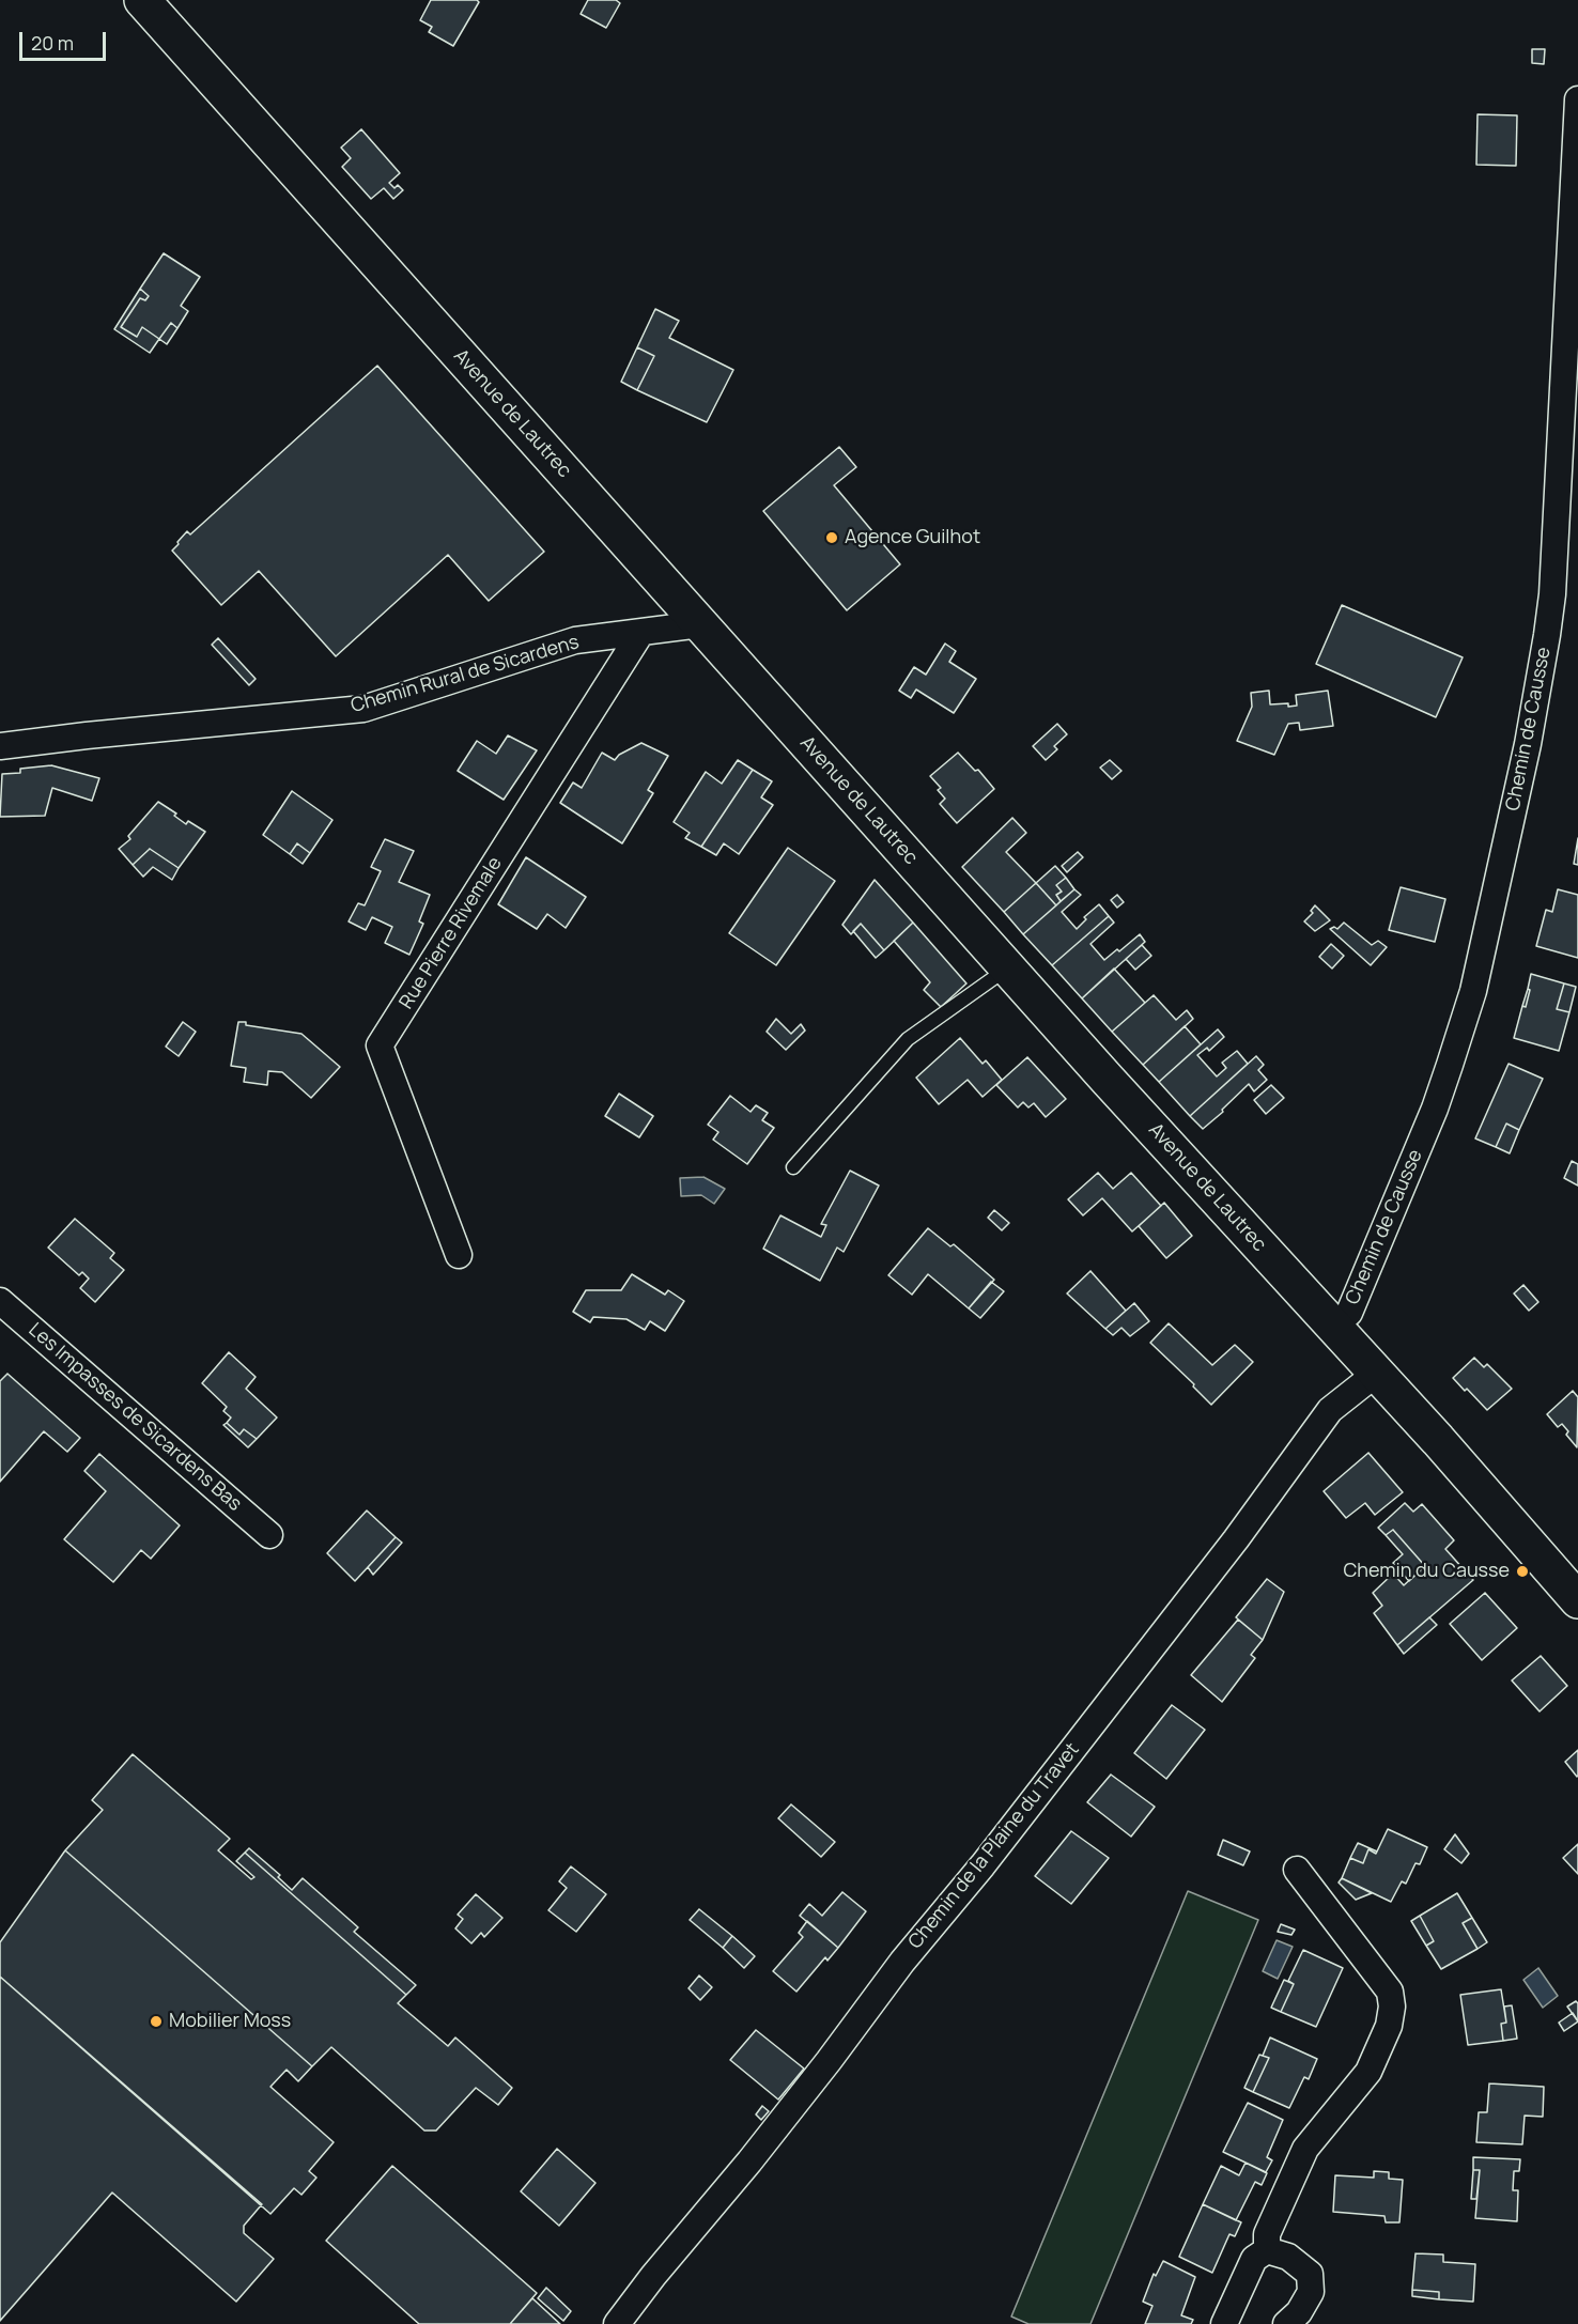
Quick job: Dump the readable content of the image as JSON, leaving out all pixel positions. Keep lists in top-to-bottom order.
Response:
{
  "streets": {
    "main road": ["Avenue de Lautrec"],
    "street": [
      "Chemin Rural de Sicardens",
      "Chemin de Causse",
      "Rue Pierre Rivemale",
      "Les Impasses de Sicardens Bas",
      "Chemin de la Plaine du Travet"
    ]
  },
  "crossings": [
    ["Avenue de Lautrec", "Chemin Rural de Sicardens"],
    ["Avenue de Lautrec", "Chemin de Causse"],
    ["Avenue de Lautrec", "Chemin de la Plaine du Travet"],
    ["Chemin Rural de Sicardens", "Rue Pierre Rivemale"]
  ],
  "places": ["Agence Guilhot", "Chemin du Causse", "Mobilier Moss"],
  "scale_bar": "20 m"
}
